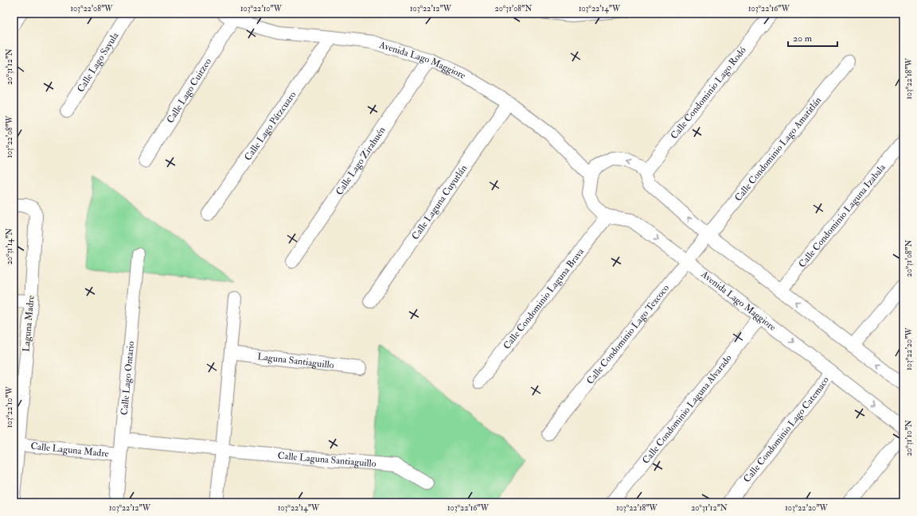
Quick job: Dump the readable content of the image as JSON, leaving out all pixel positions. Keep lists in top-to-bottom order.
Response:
{
  "streets": {
    "street": [
      "Avenida Lago Maggiore",
      "Calle Lago Sayula",
      "Calle Lago Cuitzeo",
      "Calle Condominio Lago Rodó",
      "Calle Lago Pátzcuaro",
      "Calle Condominio Lago Amatitlán",
      "Calle Lago Zirahuén",
      "Calle Laguna Cuyutlán",
      "Calle Condominio Laguna Izabala",
      "Calle Condominio Laguna Brava",
      "Laguna Madre",
      "Calle Condominio Lago Texcoco",
      "Laguna Santiaguillo",
      "Calle Lago Ontario",
      "Calle Condominio Laguna Alvarado",
      "Calle Condominio Lago Catemaco",
      "Calle Laguna Madre",
      "Calle Laguna Santiaguillo"
    ]
  },
  "crossings": [
    ["Avenida Lago Maggiore", "Calle Lago Cuitzeo"],
    ["Avenida Lago Maggiore", "Calle Lago Pátzcuaro"],
    ["Avenida Lago Maggiore", "Calle Lago Zirahuén"],
    ["Avenida Lago Maggiore", "Calle Laguna Cuyutlán"],
    ["Avenida Lago Maggiore", "Calle Condominio Laguna Brava"],
    ["Avenida Lago Maggiore", "Calle Condominio Lago Texcoco"],
    ["Avenida Lago Maggiore", "Calle Condominio Laguna Alvarado"],
    ["Avenida Lago Maggiore", "Calle Condominio Lago Catemaco"],
    ["Calle Condominio Lago Amatitlán", "Calle Condominio Lago Texcoco"],
    ["Laguna Madre", "Calle Laguna Madre"],
    ["Calle Lago Ontario", "Calle Laguna Madre"],
    ["Calle Lago Ontario", "Calle Laguna Santiaguillo"]
  ],
  "scale_bar": "20 m",
  "coordinates": [
    "103°22'08\"W",
    "103°22'10\"W",
    "103°22'12\"W",
    "20°31'08\"N",
    "103°22'14\"W",
    "103°22'16\"W",
    "20°31'12\"N",
    "103°22'18\"W",
    "20°31'14\"N",
    "103°22'20\"W",
    "20°31'10\"N"
  ]
}
